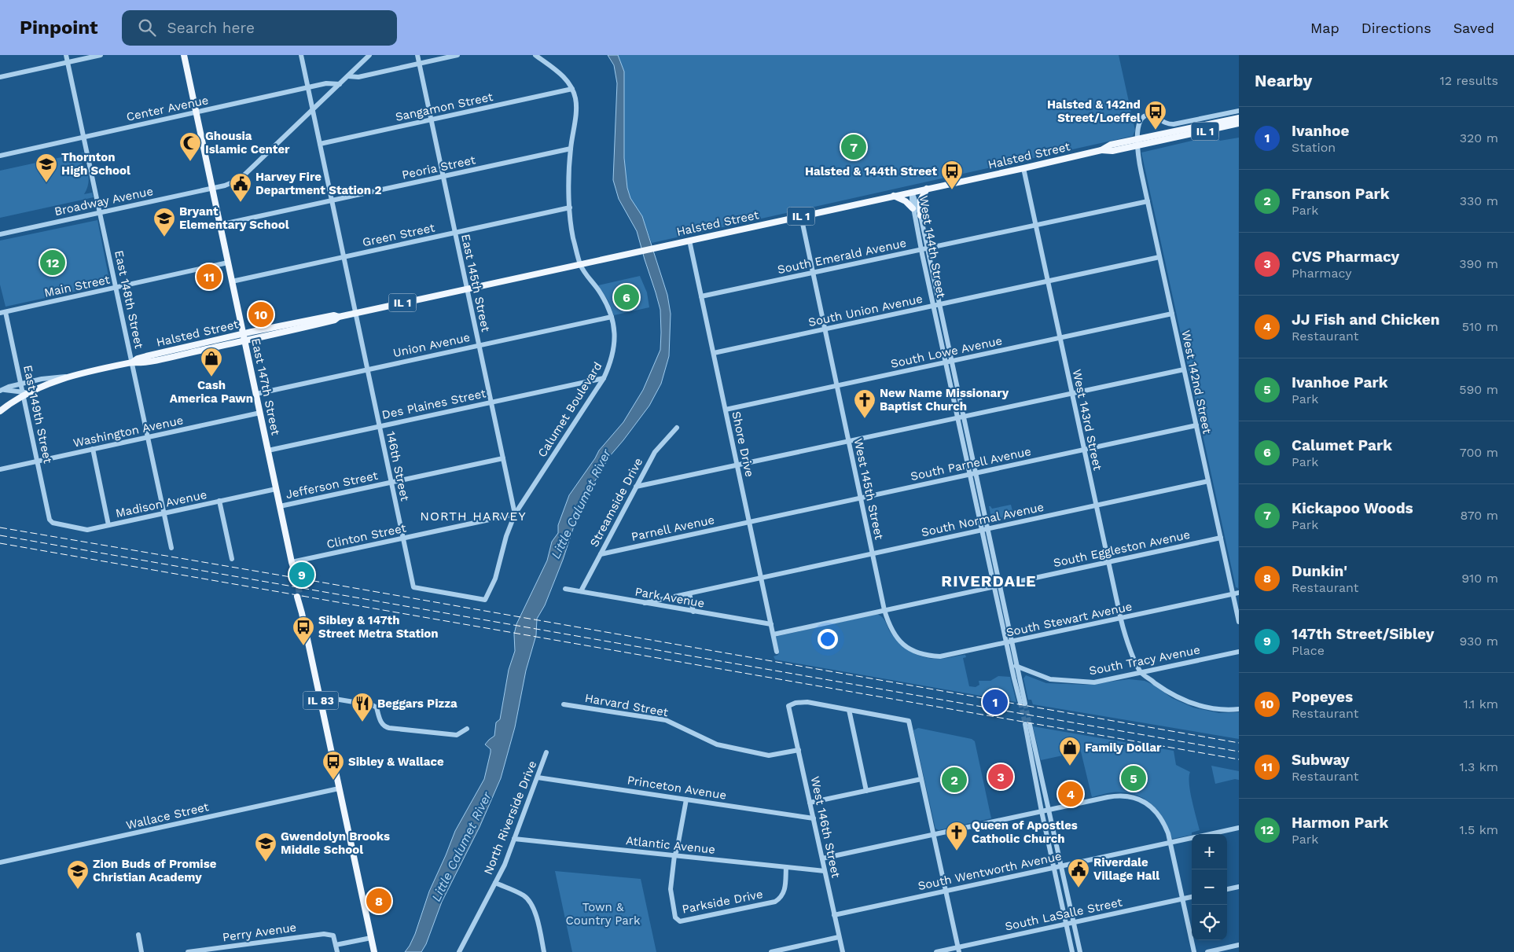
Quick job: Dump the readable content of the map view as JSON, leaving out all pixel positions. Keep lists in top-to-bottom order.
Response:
{
  "streets": {
    "main road": [
      "IL 1",
      "Halsted Street",
      "East 147th Street",
      "IL 83"
    ],
    "street": [
      "Sangamon Street",
      "Center Avenue",
      "Peoria Street",
      "Broadway Avenue",
      "Green Street",
      "West 144th Street",
      "South Emerald Avenue",
      "East 145th Street",
      "Main Street",
      "East 148th Street",
      "South Union Avenue",
      "Union Avenue",
      "South Lowe Avenue",
      "West 142nd Street",
      "Des Plaines Street",
      "Calumet Boulevard",
      "East 149th Street",
      "West 143rd Street",
      "Washington Avenue",
      "Shore Drive",
      "South Parnell Avenue",
      "146th Street",
      "Jefferson Street",
      "West 145th Street",
      "Streamside Drive",
      "Madison Avenue",
      "South Normal Avenue",
      "Parnell Avenue",
      "Clinton Street",
      "South Eggleston Avenue",
      "Park Avenue",
      "South Stewart Avenue",
      "South Tracy Avenue",
      "Harvard Street",
      "Princeton Avenue",
      "Wallace Street",
      "North Riverside Drive",
      "West 146th Street",
      "Atlantic Avenue",
      "South Wentworth Avenue",
      "Parkside Drive",
      "South LaSalle Street",
      "Perry Avenue"
    ]
  },
  "crossings": [
    ["Sangamon Street", "East 145th Street"],
    ["Sangamon Street", "Calumet Boulevard"],
    ["Sangamon Street", "146th Street"],
    ["Center Avenue", "Broadway Avenue"],
    ["Center Avenue", "East 148th Street"],
    ["Center Avenue", "East 147th Street"],
    ["Center Avenue", "146th Street"],
    ["Halsted Street", "West 144th Street"],
    ["Halsted Street", "East 145th Street"],
    ["Halsted Street", "East 148th Street"],
    ["Halsted Street", "West 142nd Street"],
    ["Halsted Street", "East 147th Street"],
    ["Halsted Street", "Calumet Boulevard"],
    ["Halsted Street", "East 149th Street"],
    ["Halsted Street", "West 143rd Street"],
    ["Halsted Street", "Shore Drive"],
    ["Halsted Street", "146th Street"],
    ["Halsted Street", "West 145th Street"],
    ["Peoria Street", "East 145th Street"],
    ["Peoria Street", "East 147th Street"],
    ["Peoria Street", "Calumet Boulevard"],
    ["Peoria Street", "146th Street"],
    ["Broadway Avenue", "East 148th Street"],
    ["Broadway Avenue", "East 147th Street"],
    ["Broadway Avenue", "146th Street"],
    ["Green Street", "East 145th Street"],
    ["Green Street", "East 147th Street"],
    ["Green Street", "Calumet Boulevard"],
    ["Green Street", "146th Street"],
    ["West 144th Street", "South Emerald Avenue"],
    ["West 144th Street", "South Union Avenue"],
    ["West 144th Street", "South Lowe Avenue"],
    ["West 144th Street", "South Parnell Avenue"],
    ["West 144th Street", "South Normal Avenue"],
    ["West 144th Street", "South Eggleston Avenue"],
    ["West 144th Street", "South Stewart Avenue"],
    ["West 144th Street", "South Tracy Avenue"],
    ["South Emerald Avenue", "West 142nd Street"],
    ["South Emerald Avenue", "West 143rd Street"],
    ["South Emerald Avenue", "Shore Drive"],
    ["South Emerald Avenue", "West 145th Street"],
    ["East 145th Street", "Union Avenue"],
    ["East 145th Street", "Des Plaines Street"],
    ["East 145th Street", "Calumet Boulevard"],
    ["East 145th Street", "Jefferson Street"],
    ["East 145th Street", "Clinton Street"],
    ["Main Street", "East 148th Street"],
    ["Main Street", "East 147th Street"],
    ["Main Street", "East 149th Street"],
    ["East 148th Street", "Washington Avenue"],
    ["East 148th Street", "Madison Avenue"],
    ["South Union Avenue", "West 142nd Street"],
    ["South Union Avenue", "West 143rd Street"],
    ["South Union Avenue", "Shore Drive"],
    ["South Union Avenue", "West 145th Street"],
    ["Union Avenue", "East 147th Street"],
    ["Union Avenue", "Calumet Boulevard"],
    ["Union Avenue", "146th Street"],
    ["South Lowe Avenue", "West 142nd Street"],
    ["South Lowe Avenue", "West 143rd Street"],
    ["South Lowe Avenue", "Shore Drive"],
    ["South Lowe Avenue", "West 145th Street"],
    ["West 142nd Street", "South Parnell Avenue"],
    ["West 142nd Street", "South Normal Avenue"],
    ["West 142nd Street", "South Eggleston Avenue"],
    ["West 142nd Street", "South Stewart Avenue"],
    ["East 147th Street", "Des Plaines Street"],
    ["East 147th Street", "Washington Avenue"],
    ["East 147th Street", "Jefferson Street"],
    ["East 147th Street", "Madison Avenue"],
    ["East 147th Street", "Clinton Street"],
    ["Des Plaines Street", "Calumet Boulevard"],
    ["Des Plaines Street", "146th Street"],
    ["Calumet Boulevard", "146th Street"],
    ["Calumet Boulevard", "Clinton Street"],
    ["East 149th Street", "Washington Avenue"],
    ["East 149th Street", "Madison Avenue"],
    ["West 143rd Street", "South Parnell Avenue"],
    ["West 143rd Street", "South Normal Avenue"],
    ["West 143rd Street", "South Eggleston Avenue"],
    ["West 143rd Street", "South Stewart Avenue"],
    ["West 143rd Street", "South Tracy Avenue"],
    ["Shore Drive", "South Parnell Avenue"],
    ["Shore Drive", "South Normal Avenue"],
    ["Shore Drive", "Parnell Avenue"],
    ["Shore Drive", "South Eggleston Avenue"],
    ["Shore Drive", "Park Avenue"],
    ["South Parnell Avenue", "West 145th Street"],
    ["South Parnell Avenue", "Parnell Avenue"],
    ["146th Street", "Jefferson Street"],
    ["146th Street", "Clinton Street"],
    ["West 145th Street", "South Normal Avenue"],
    ["West 145th Street", "South Eggleston Avenue"],
    ["West 145th Street", "South Stewart Avenue"],
    ["Streamside Drive", "Parnell Avenue"],
    ["Streamside Drive", "Park Avenue"],
    ["South Normal Avenue", "Park Avenue"],
    ["IL 83", "Wallace Street"],
    ["Harvard Street", "West 146th Street"],
    ["Princeton Avenue", "North Riverside Drive"],
    ["Princeton Avenue", "West 146th Street"],
    ["North Riverside Drive", "Atlantic Avenue"],
    ["West 146th Street", "Atlantic Avenue"],
    ["West 146th Street", "South Wentworth Avenue"],
    ["Atlantic Avenue", "Parkside Drive"]
  ],
  "districts": ["NORTH HARVEY", "RIVERDALE"],
  "water": ["Little Calumet River"],
  "parks": ["Town & Country Park"],
  "places": {
    "bus stop": [
      "Halsted & 142nd Street/Loeffel",
      "Halsted & 144th Street",
      "Sibley & 147th Street Metra Station",
      "Sibley & Wallace"
    ],
    "mosque": ["Ghousia Islamic Center"],
    "school or university": [
      "Thornton High School",
      "Bryant Elementary School",
      "Gwendolyn Brooks Middle School",
      "Zion Buds of Promise Christian Academy"
    ],
    "public building": ["Harvey Fire Department Station 2", "Riverdale Village Hall"],
    "shop": ["Cash America Pawn", "Family Dollar"],
    "church": ["New Name Missionary Baptist Church", "Queen of Apostles Catholic Church"],
    "restaurant": ["Beggars Pizza"]
  },
  "page": {
    "header": "Pinpoint",
    "search": "Search here",
    "nav": ["Map", "Directions", "Saved"],
    "heading": ["Nearby", "12 results"],
    "list": [
      {
        "mark": "1",
        "name": "Ivanhoe",
        "note": "Station",
        "value": "320 m"
      },
      {
        "mark": "2",
        "name": "Franson Park",
        "note": "Park",
        "value": "330 m"
      },
      {
        "mark": "3",
        "name": "CVS Pharmacy",
        "note": "Pharmacy",
        "value": "390 m"
      },
      {
        "mark": "4",
        "name": "JJ Fish and Chicken",
        "note": "Restaurant",
        "value": "510 m"
      },
      {
        "mark": "5",
        "name": "Ivanhoe Park",
        "note": "Park",
        "value": "590 m"
      },
      {
        "mark": "6",
        "name": "Calumet Park",
        "note": "Park",
        "value": "700 m"
      },
      {
        "mark": "7",
        "name": "Kickapoo Woods",
        "note": "Park",
        "value": "870 m"
      },
      {
        "mark": "8",
        "name": "Dunkin'",
        "note": "Restaurant",
        "value": "910 m"
      },
      {
        "mark": "9",
        "name": "147th Street/Sibley",
        "note": "Place",
        "value": "930 m"
      },
      {
        "mark": "10",
        "name": "Popeyes",
        "note": "Restaurant",
        "value": "1.1 km"
      },
      {
        "mark": "11",
        "name": "Subway",
        "note": "Restaurant",
        "value": "1.3 km"
      },
      {
        "mark": "12",
        "name": "Harmon Park",
        "note": "Park",
        "value": "1.5 km"
      }
    ],
    "pins": [
      "7",
      "12",
      "11",
      "6",
      "10",
      "9",
      "1",
      "3",
      "5",
      "2",
      "4",
      "8"
    ],
    "map_buttons": ["+", "−"]
  }
}
